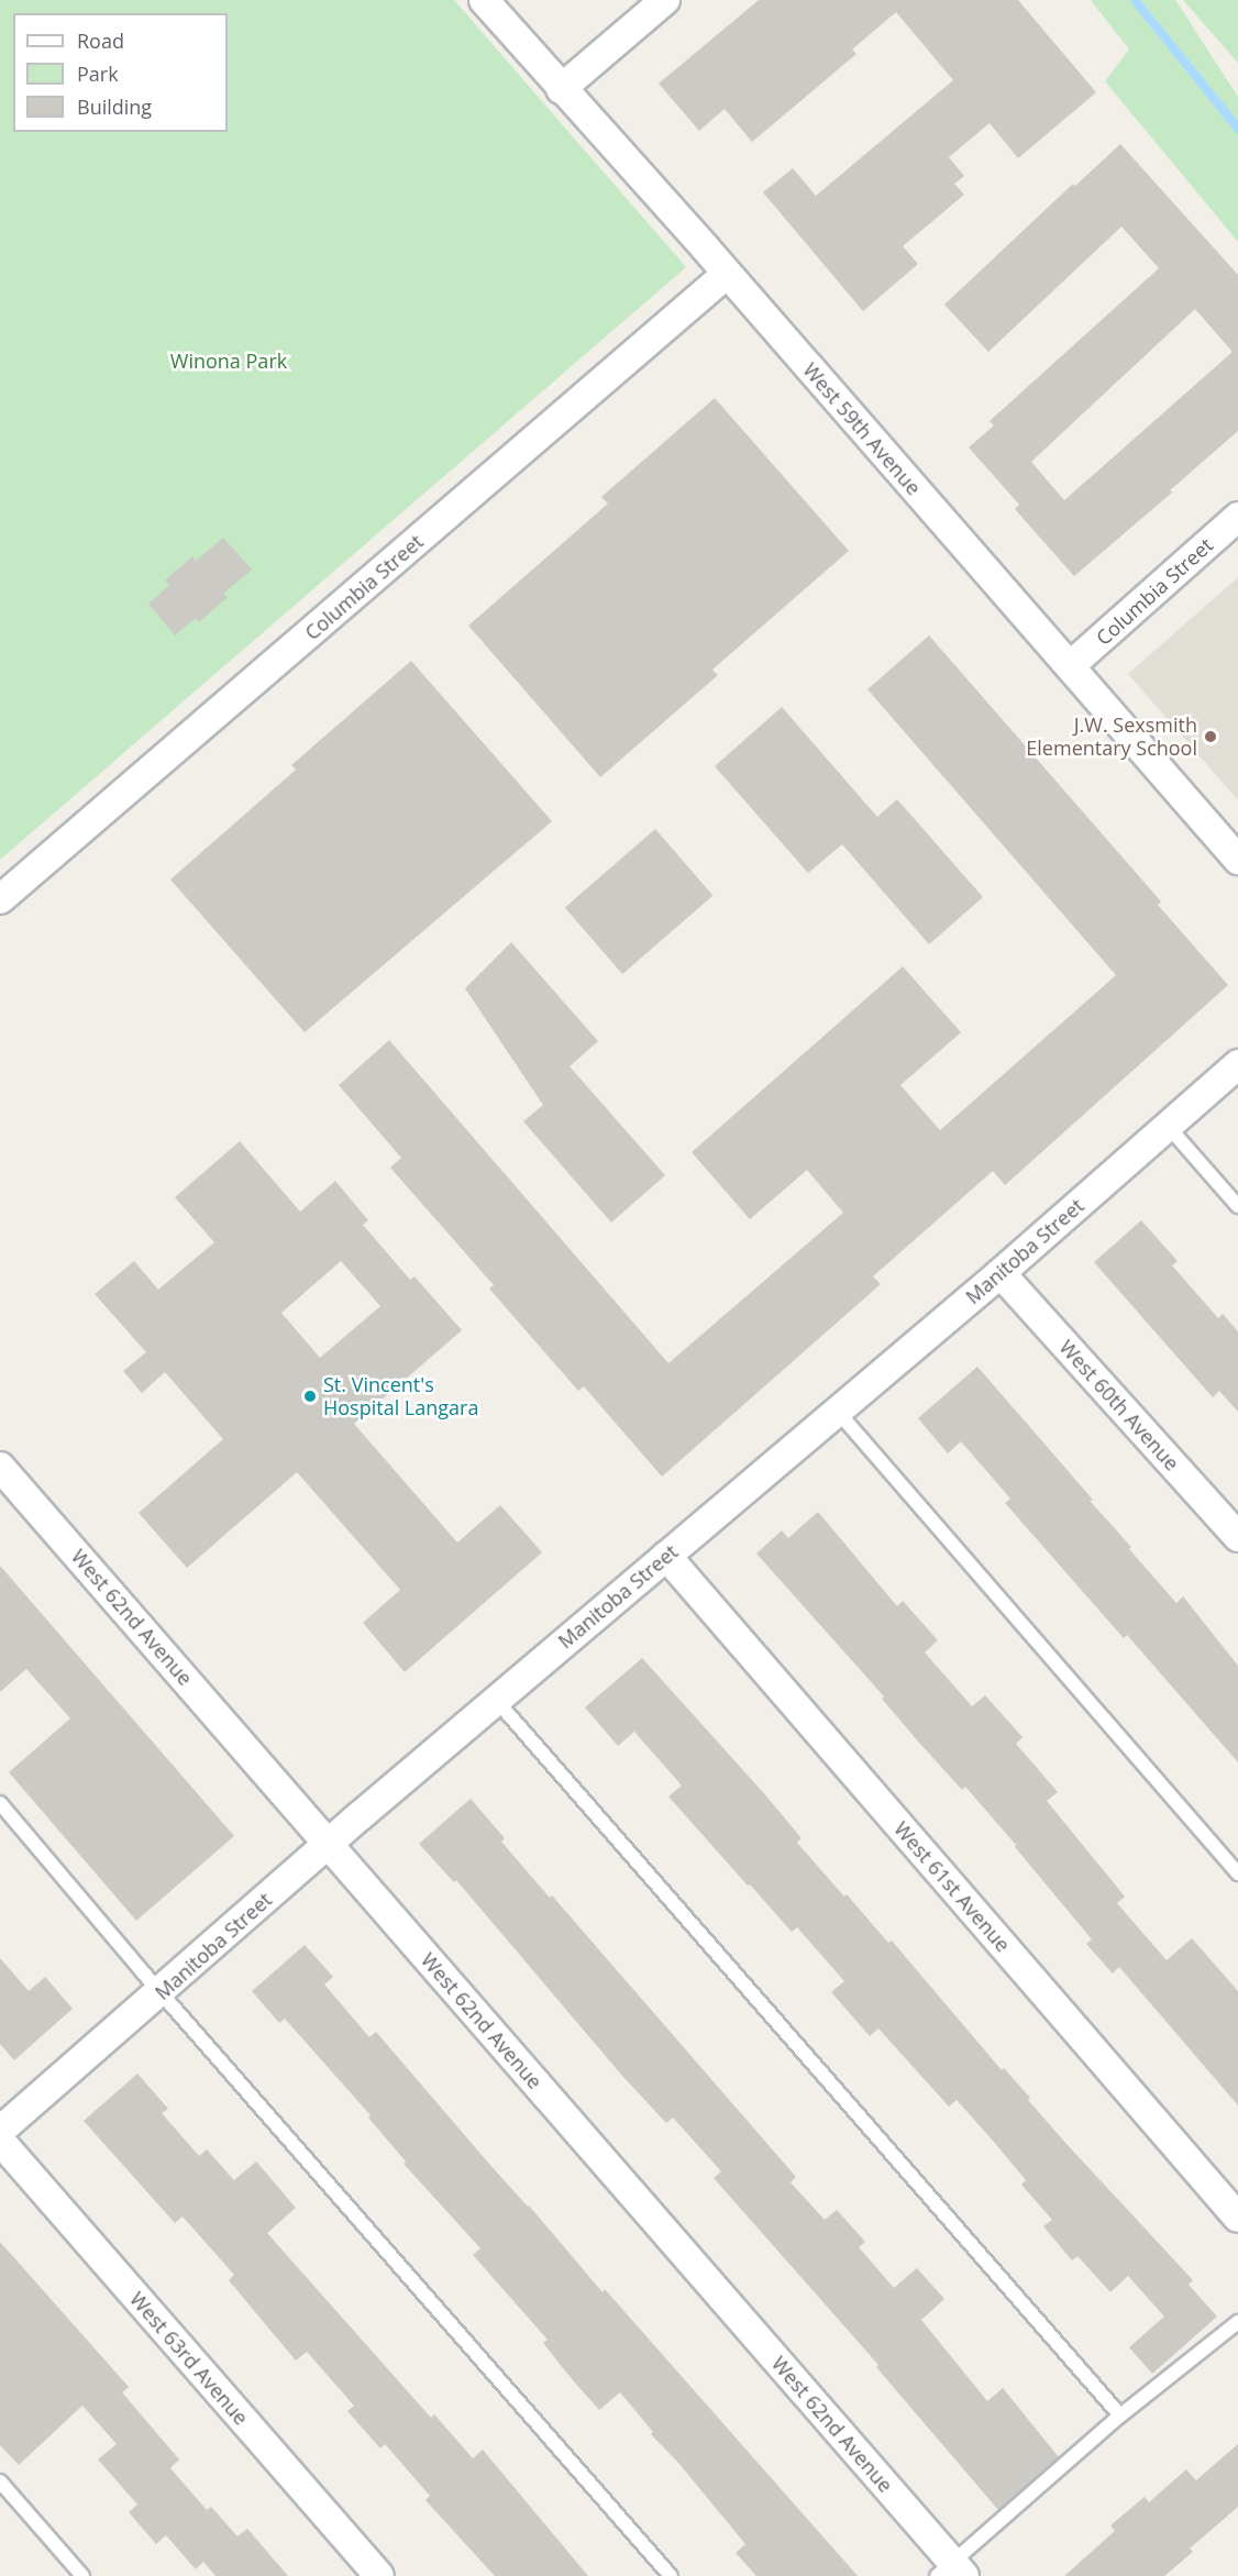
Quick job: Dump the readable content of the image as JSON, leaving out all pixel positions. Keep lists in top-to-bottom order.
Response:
{
  "streets": {
    "street": [
      "West 59th Avenue",
      "Columbia Street",
      "Manitoba Street",
      "West 60th Avenue",
      "West 62nd Avenue",
      "West 61st Avenue",
      "West 63rd Avenue"
    ]
  },
  "crossings": [
    ["West 59th Avenue", "Columbia Street"],
    ["Manitoba Street", "West 60th Avenue"],
    ["Manitoba Street", "West 62nd Avenue"],
    ["Manitoba Street", "West 61st Avenue"]
  ],
  "parks": ["Winona Park"],
  "places": ["J.W. Sexsmith Elementary School", "St. Vincent's Hospital Langara"],
  "legend": ["Road", "Park", "Building"]
}
